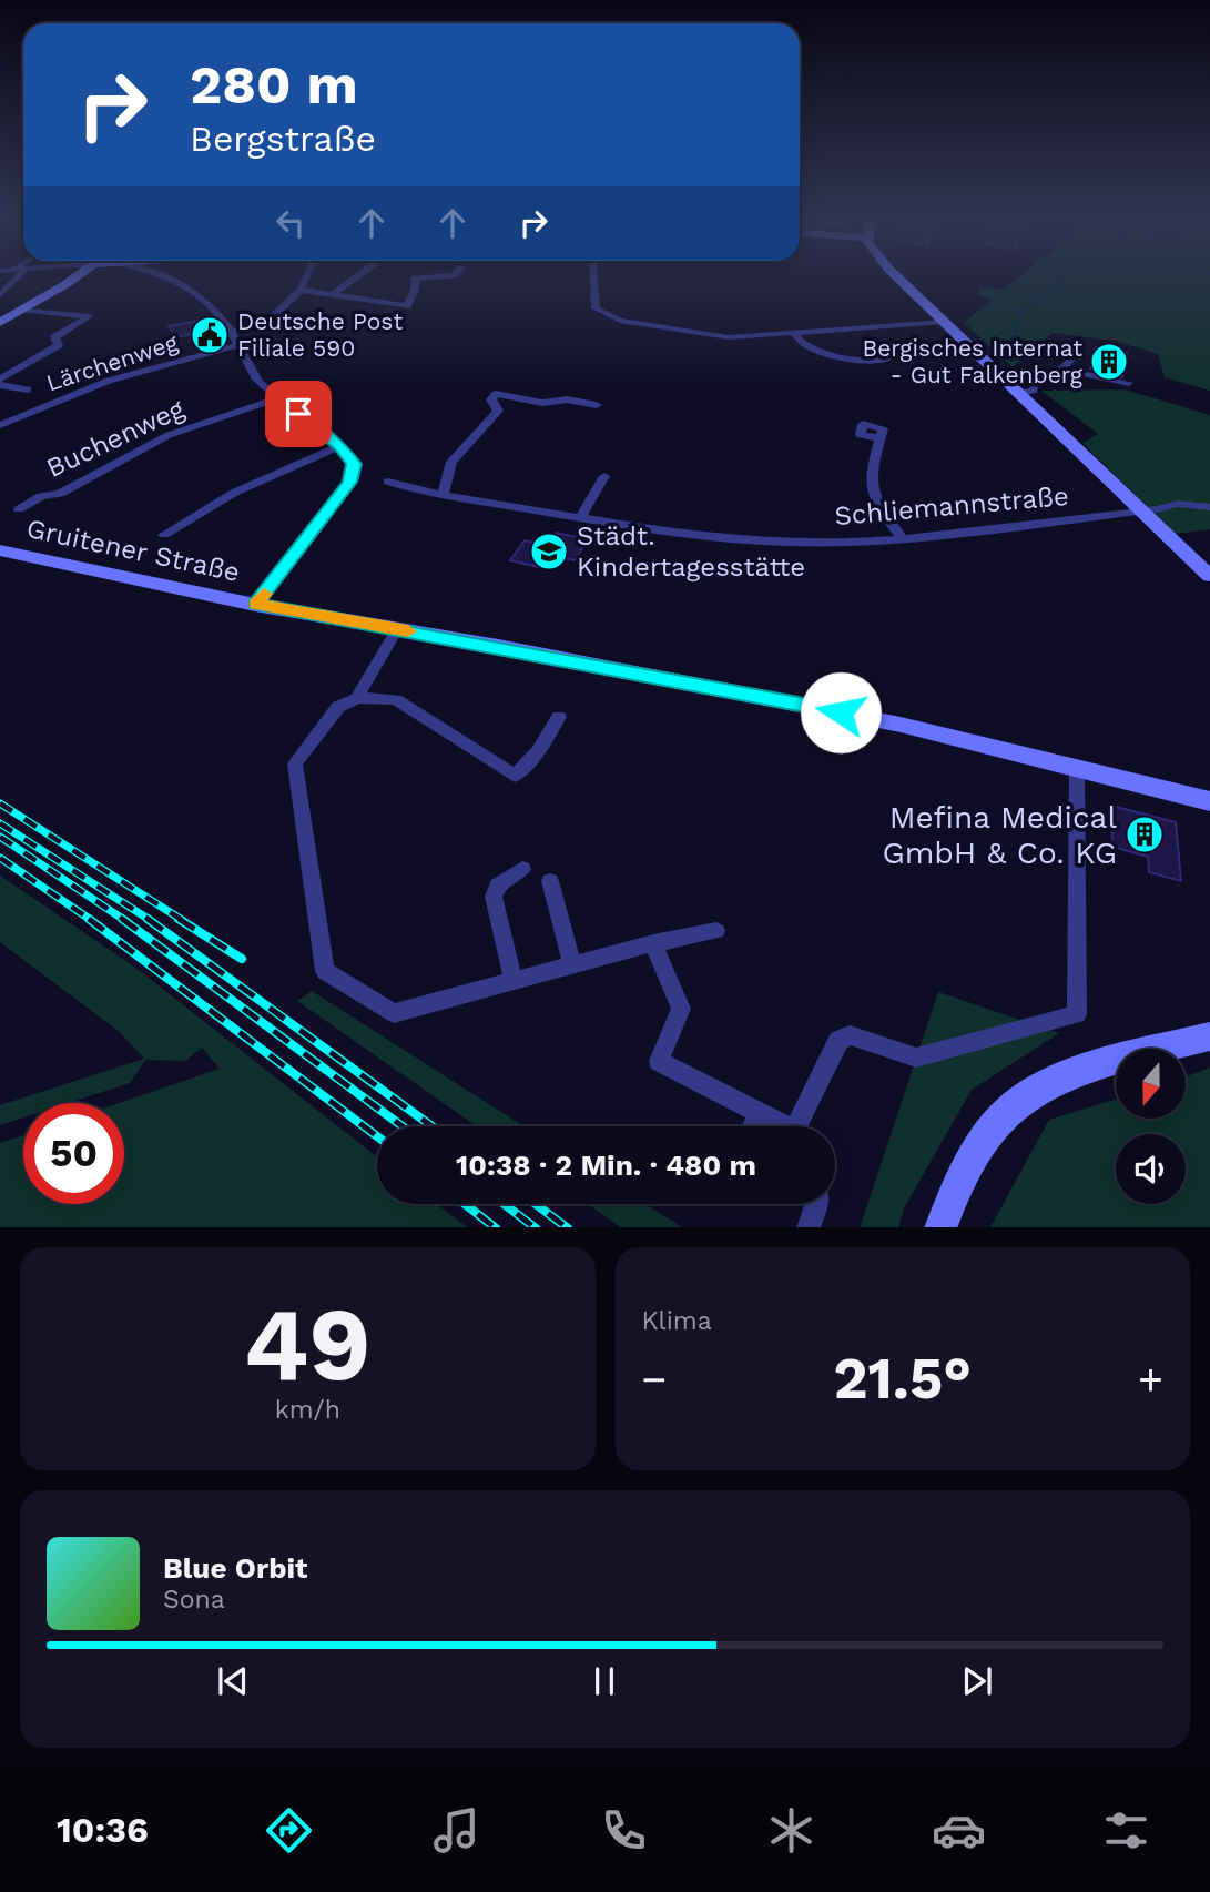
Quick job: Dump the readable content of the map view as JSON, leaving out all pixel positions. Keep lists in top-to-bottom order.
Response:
{
  "streets": {
    "street": [
      "Lärchenweg",
      "Buchenweg",
      "Schliemannstraße",
      "Gruitener Straße"
    ]
  },
  "places": {
    "public building": ["Deutsche Post Filiale 590"],
    "building": ["Bergisches Internat - Gut Falkenberg", "Mefina Medical GmbH & Co. KG"],
    "school or university": ["Städt. Kindertagesstätte"]
  },
  "north": "bottom",
  "page": {
    "turn": ["280 m", "Bergstraße"],
    "limit": "50",
    "trip": "10:38 · 2 Min. · 480 m",
    "tile": [
      ["49", "km/h"],
      "Klima"
    ],
    "heat": ["−", "21.5°", "+"],
    "song": ["Blue Orbit", "Sona"],
    "tabs": "10:36"
  }
}
